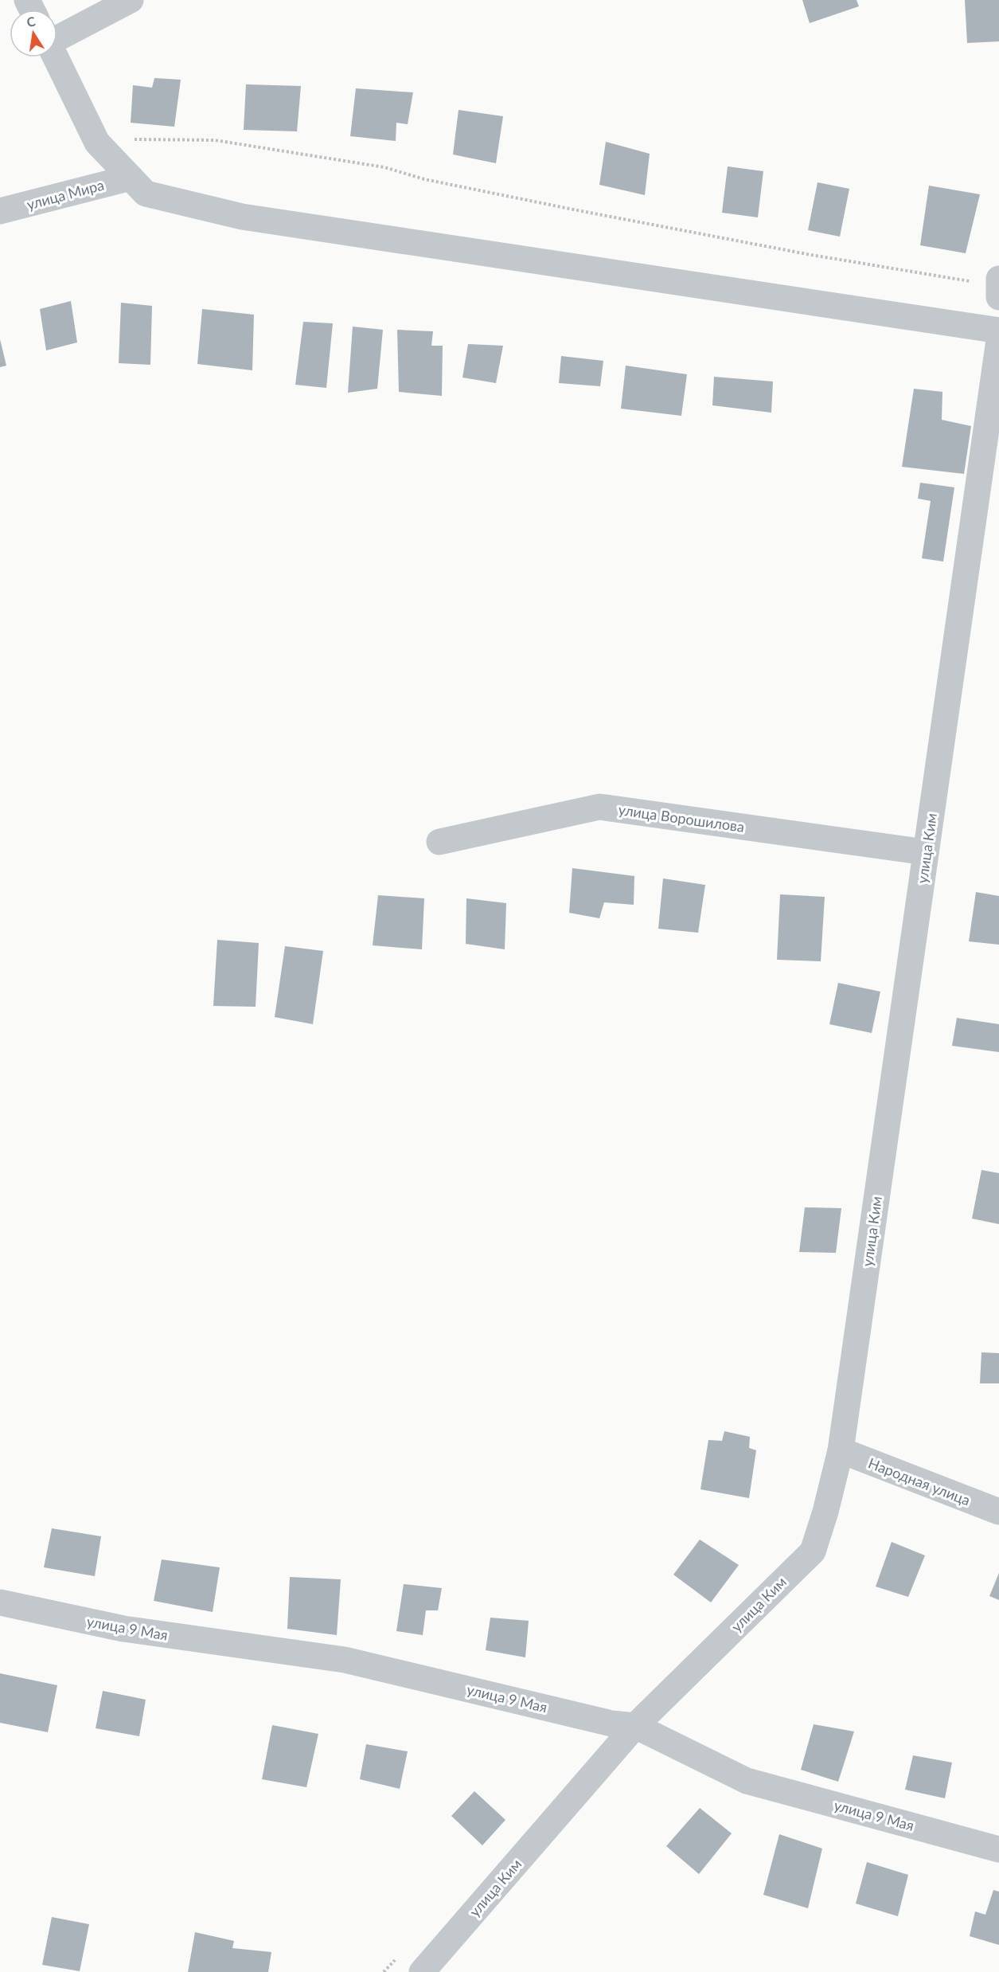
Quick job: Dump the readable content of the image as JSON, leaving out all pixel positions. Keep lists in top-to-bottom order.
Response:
{
  "streets": {
    "street": [
      "улица Мира",
      "улица Ворошилова",
      "улица Ким",
      "Народная улица",
      "улица 9 Мая"
    ]
  },
  "crossings": [
    ["улица Ворошилова", "улица Ким"],
    ["улица Ким", "Народная улица"],
    ["улица Ким", "улица 9 Мая"]
  ],
  "north": "top"
}
